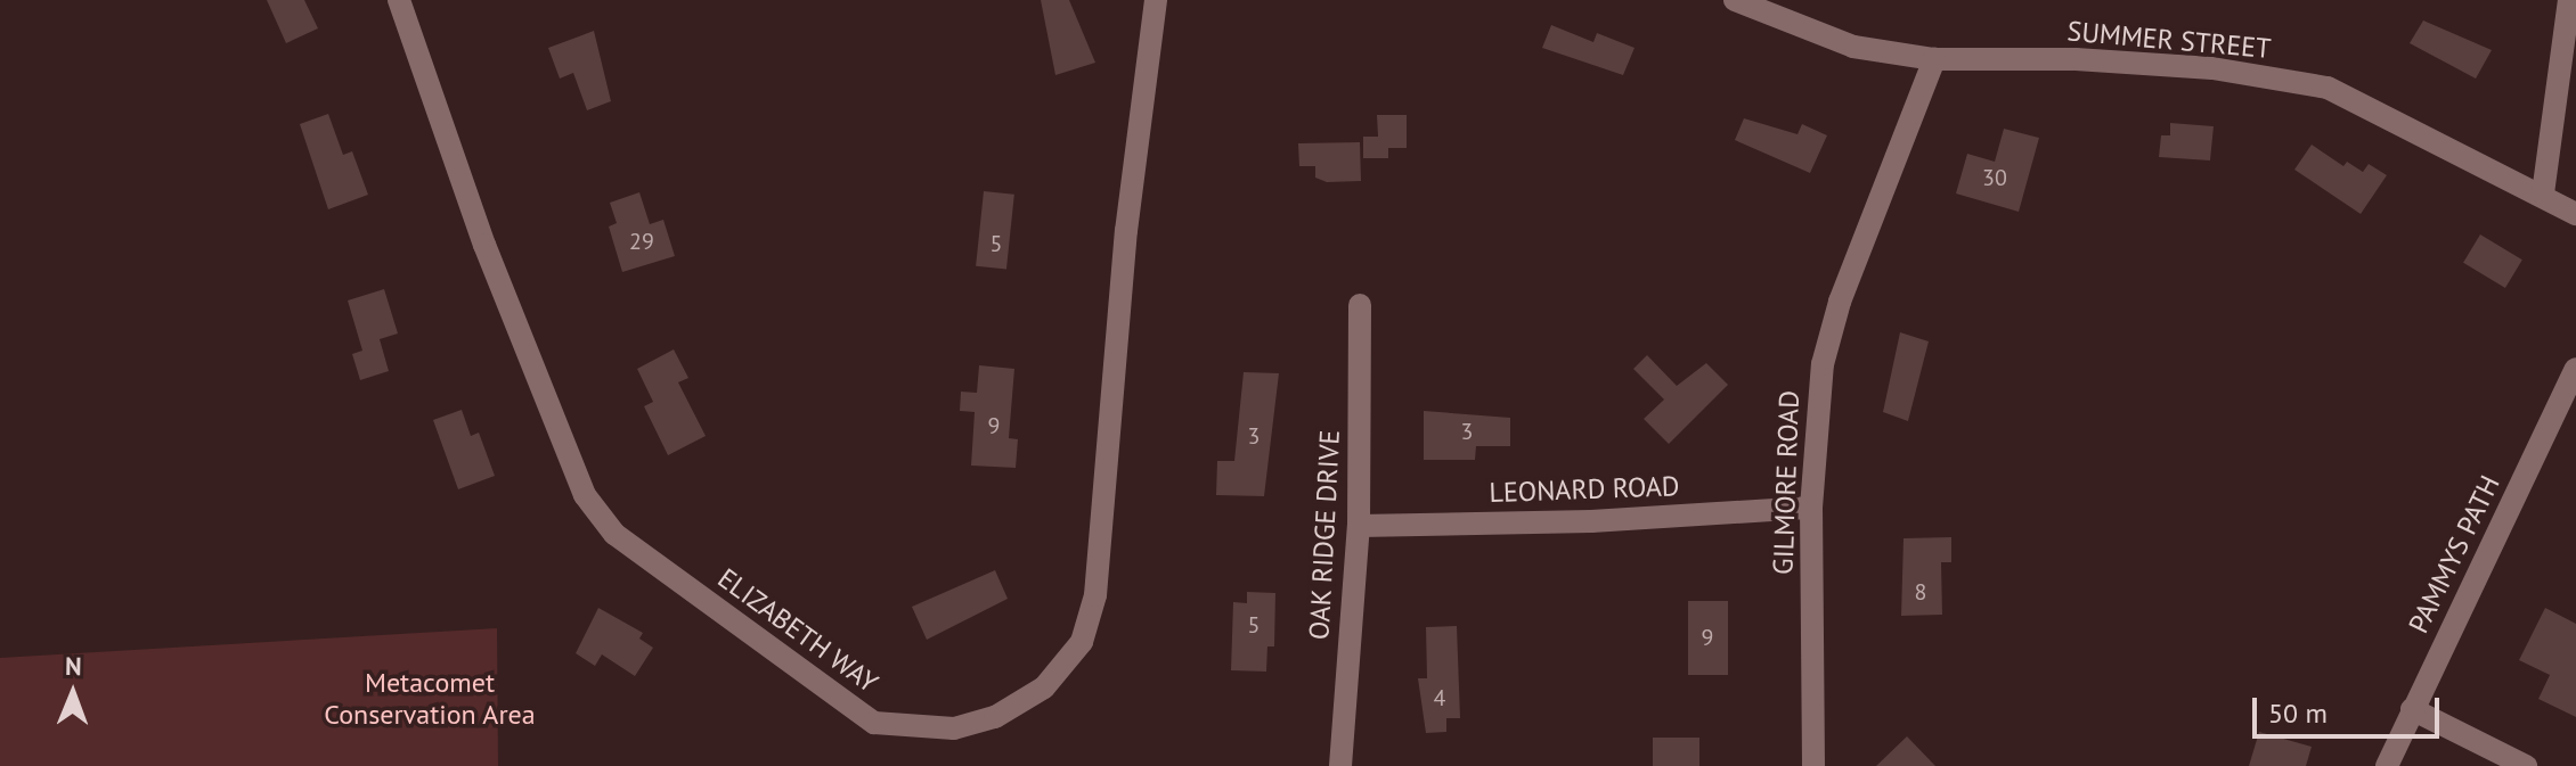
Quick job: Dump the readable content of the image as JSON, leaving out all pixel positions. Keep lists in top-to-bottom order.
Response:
{
  "streets": {
    "street": [
      "SUMMER STREET",
      "GILMORE ROAD",
      "LEONARD ROAD",
      "OAK RIDGE DRIVE",
      "PAMMYS PATH",
      "ELIZABETH WAY"
    ]
  },
  "crossings": [
    ["SUMMER STREET", "GILMORE ROAD"],
    ["GILMORE ROAD", "LEONARD ROAD"],
    ["LEONARD ROAD", "OAK RIDGE DRIVE"]
  ],
  "parks": ["Metacomet Conservation Area"],
  "house_numbers": [
    "30",
    "29",
    "5",
    "9",
    "3",
    "3",
    "8",
    "5",
    "9",
    "4"
  ],
  "scale_bar": "50 m",
  "north": "top"
}
